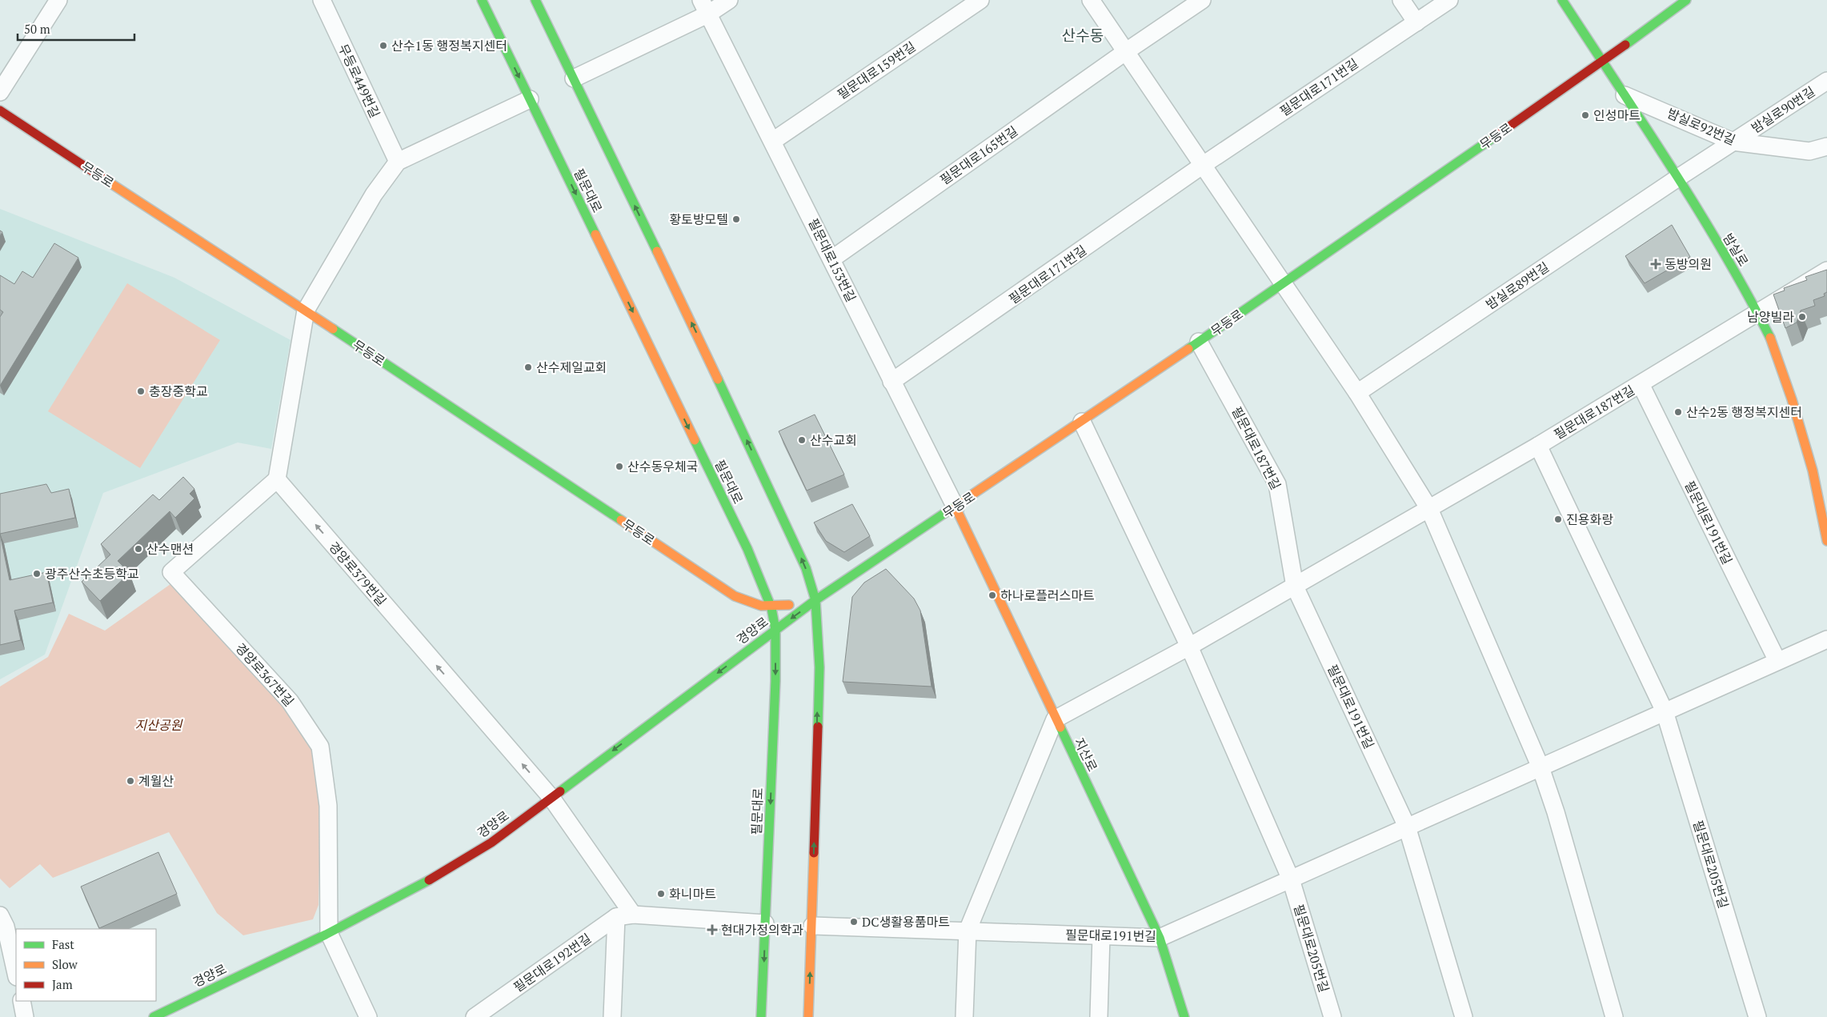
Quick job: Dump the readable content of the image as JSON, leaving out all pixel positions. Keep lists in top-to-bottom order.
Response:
{
  "streets": {
    "street": [
      "필문대로159번길",
      "무등로449번길",
      "필문대로171번길",
      "밤실로90번길",
      "밤실로92번길",
      "무등로",
      "필문대로165번길",
      "필문대로",
      "밤실로",
      "필문대로153번길",
      "밤실로89번길",
      "필문대로187번길",
      "필문대로191번길",
      "경양로379번길",
      "경양로",
      "경양로367번길",
      "지산로",
      "필문대로205번길",
      "필문대로192번길"
    ]
  },
  "crossings": [
    ["필문대로159번길", "필문대로153번길"],
    ["필문대로171번길", "필문대로153번길"],
    ["밤실로90번길", "밤실로92번길"],
    ["밤실로90번길", "밤실로"],
    ["밤실로90번길", "밤실로89번길"],
    ["밤실로92번길", "밤실로"],
    ["무등로", "필문대로"],
    ["무등로", "밤실로"],
    ["무등로", "필문대로153번길"],
    ["무등로", "필문대로187번길"],
    ["무등로", "경양로"],
    ["무등로", "지산로"],
    ["필문대로165번길", "필문대로153번길"],
    ["필문대로", "경양로"],
    ["밤실로", "밤실로89번길"],
    ["밤실로", "필문대로187번길"],
    ["필문대로153번길", "지산로"],
    ["필문대로187번길", "필문대로191번길"],
    ["필문대로187번길", "지산로"],
    ["필문대로191번길", "지산로"],
    ["필문대로191번길", "필문대로205번길"],
    ["경양로379번길", "경양로"],
    ["경양로379번길", "경양로367번길"],
    ["경양로", "경양로367번길"]
  ],
  "one_way": ["경양로379번길", "경양로"],
  "districts": ["산수동"],
  "parks": ["지산공원"],
  "places": {
    "other": [
      "산수1동 행정복지센터",
      "인성마트",
      "황토방모텔",
      "남양빌라",
      "산수제일교회",
      "충장중학교",
      "산수2동 행정복지센터",
      "산수교회",
      "산수동우체국",
      "진용화랑",
      "산수맨션",
      "광주산수초등학교",
      "하나로플러스마트",
      "계월산",
      "화니마트",
      "DC생활용품마트"
    ],
    "health": ["동방의원", "현대가정의학과"]
  },
  "legend": ["Fast", "Slow", "Jam"],
  "scale_bar": "50 m"
}
